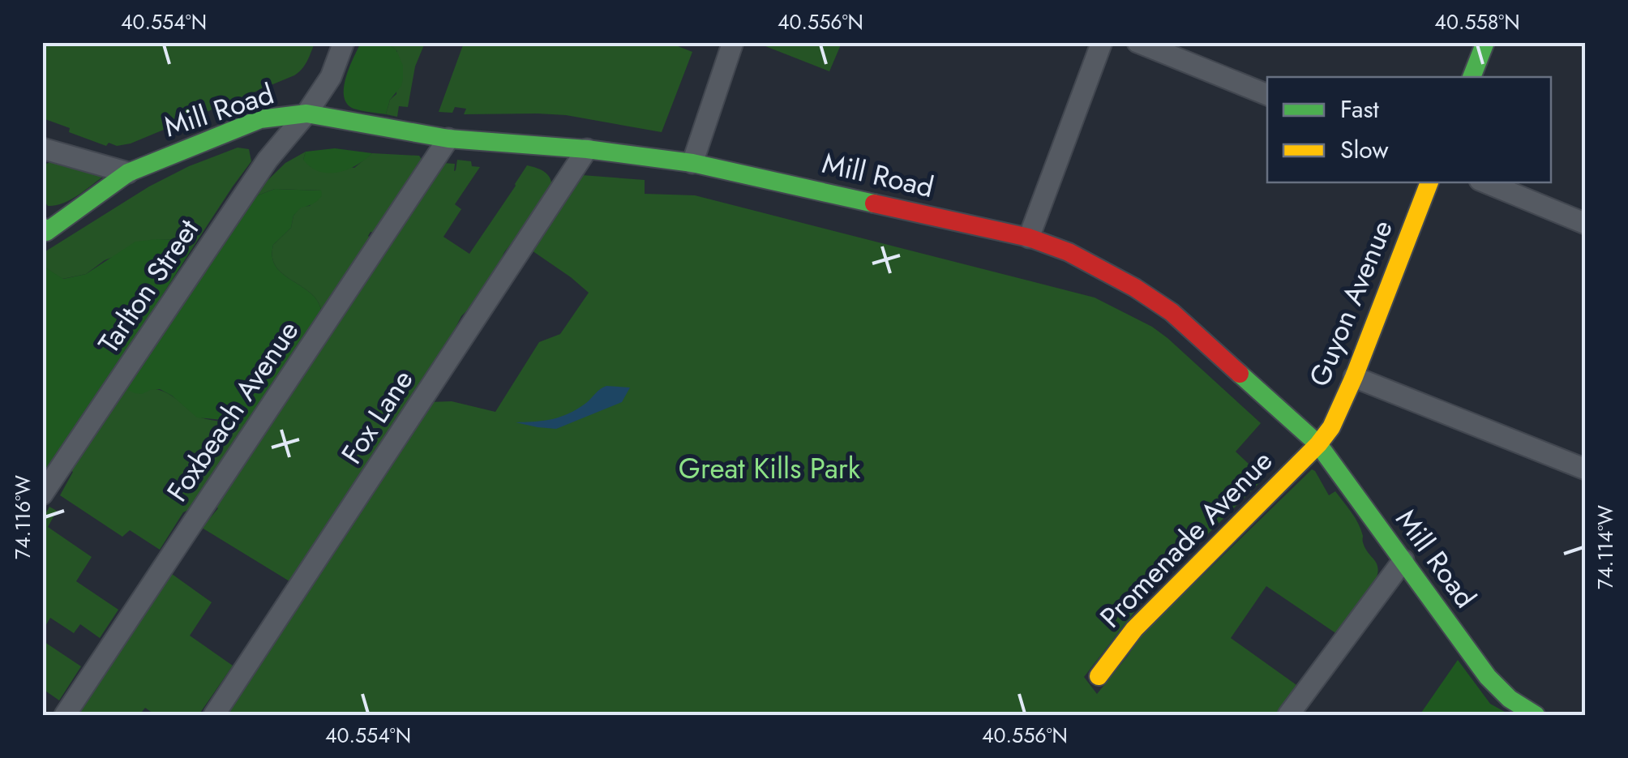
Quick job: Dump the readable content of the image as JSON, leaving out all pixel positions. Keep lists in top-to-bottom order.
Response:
{
  "streets": {
    "street": [
      "Mill Road",
      "Tarlton Street",
      "Guyon Avenue",
      "Foxbeach Avenue",
      "Fox Lane",
      "Promenade Avenue"
    ]
  },
  "crossings": [
    ["Mill Road", "Tarlton Street"],
    ["Mill Road", "Guyon Avenue"],
    ["Mill Road", "Foxbeach Avenue"],
    ["Mill Road", "Fox Lane"],
    ["Mill Road", "Promenade Avenue"],
    ["Guyon Avenue", "Promenade Avenue"]
  ],
  "parks": ["Great Kills Park"],
  "legend": ["Fast", "Slow"],
  "coordinates": [
    "40.554°N",
    "40.556°N",
    "40.558°N",
    "74.116°W",
    "74.114°W"
  ]
}
